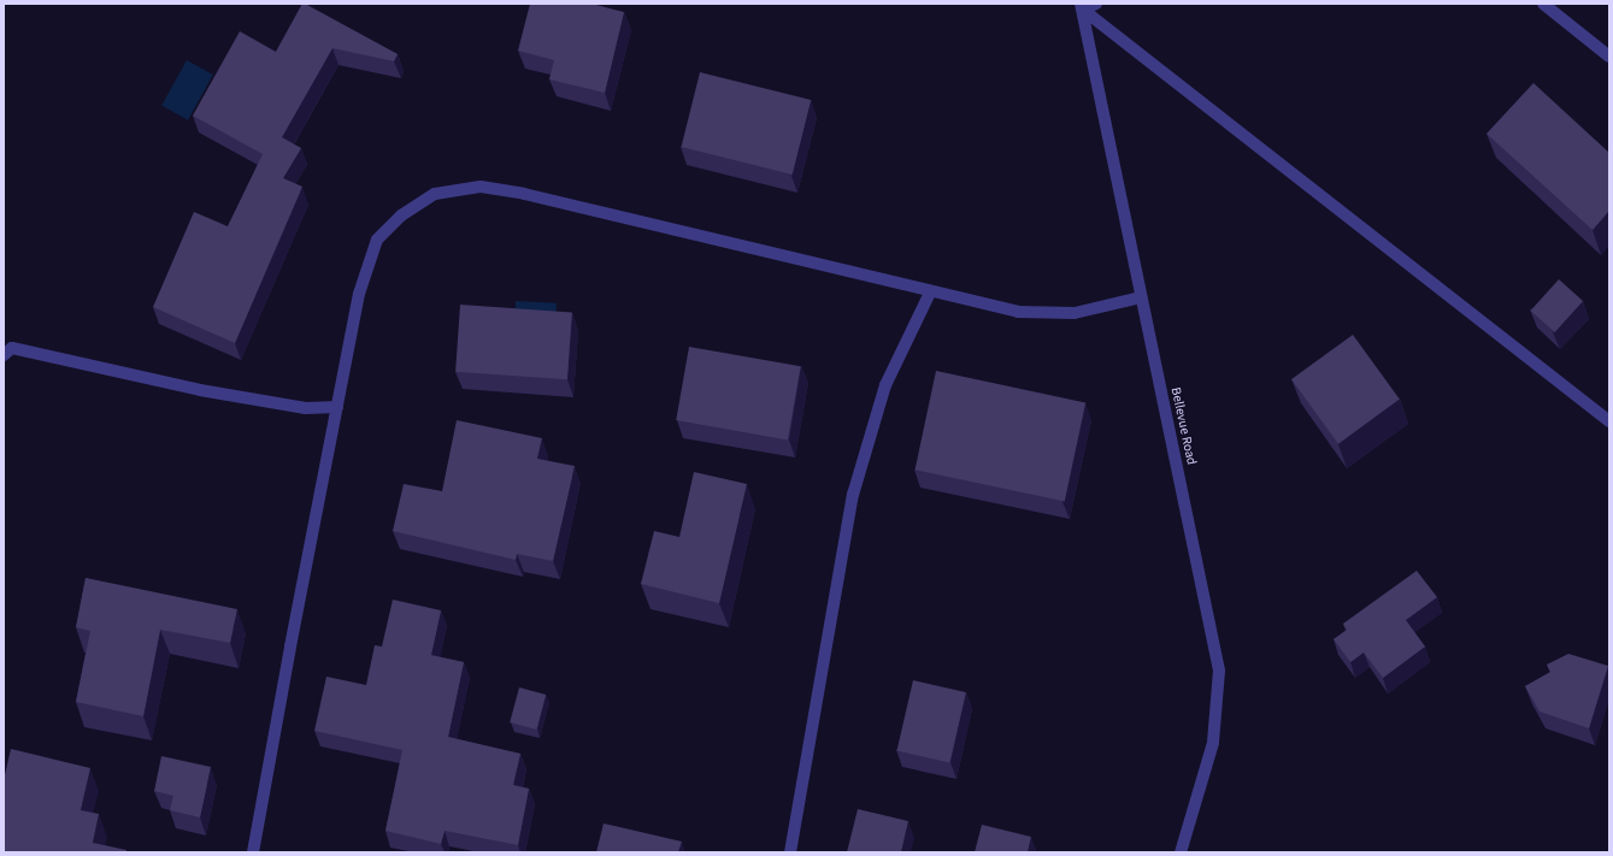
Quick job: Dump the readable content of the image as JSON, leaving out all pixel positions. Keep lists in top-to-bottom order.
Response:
{
  "streets": {
    "street": ["Bellevue Road"]
  }
}
